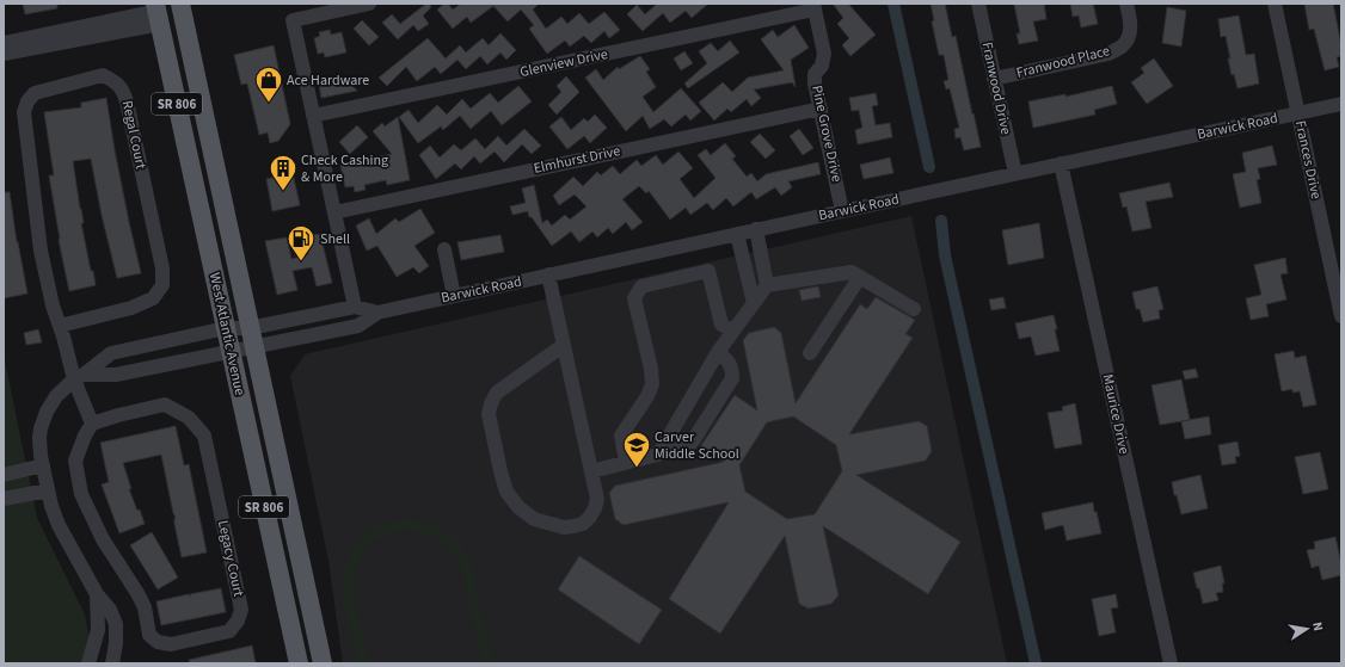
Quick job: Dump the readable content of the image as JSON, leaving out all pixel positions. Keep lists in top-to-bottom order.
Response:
{
  "streets": {
    "main road": ["SR 806", "West Atlantic Avenue"],
    "street": [
      "Franwood Place",
      "Glenview Drive",
      "Franwood Drive",
      "Barwick Road",
      "Pine Grove Drive",
      "Regal Court",
      "Elmhurst Drive",
      "Frances Drive",
      "Maurice Drive",
      "Legacy Court"
    ]
  },
  "crossings": [
    ["Franwood Place", "Franwood Drive"],
    ["Glenview Drive", "Pine Grove Drive"],
    ["Franwood Drive", "Barwick Road"],
    ["Barwick Road", "Pine Grove Drive"],
    ["Barwick Road", "Regal Court"],
    ["Barwick Road", "Frances Drive"],
    ["Barwick Road", "West Atlantic Avenue"],
    ["Barwick Road", "Maurice Drive"],
    ["Pine Grove Drive", "Elmhurst Drive"]
  ],
  "places": {
    "shop": ["Ace Hardware"],
    "building": ["Check Cashing & More"],
    "fuel station": ["Shell"],
    "school or university": ["Carver Middle School"]
  },
  "north": "right"
}
